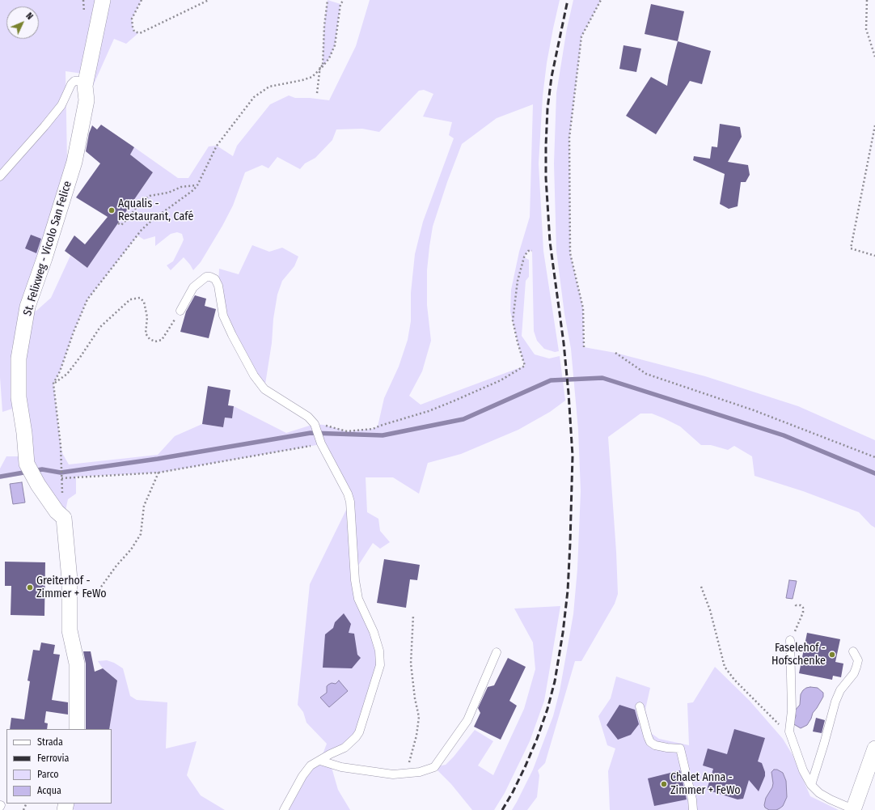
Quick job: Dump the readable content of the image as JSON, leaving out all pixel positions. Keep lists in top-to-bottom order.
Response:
{
  "streets": {
    "street": ["St. Felixweg - Vicolo San Felice"]
  },
  "places": [
    "Aqualis - Restaurant, Café",
    "Greiterhof - Zimmer + FeWo",
    "Faselehof - Hofschenke",
    "Chalet Anna - Zimmer + FeWo"
  ],
  "legend": [
    "Strada",
    "Ferrovia",
    "Parco",
    "Acqua"
  ],
  "north": "top right"
}
